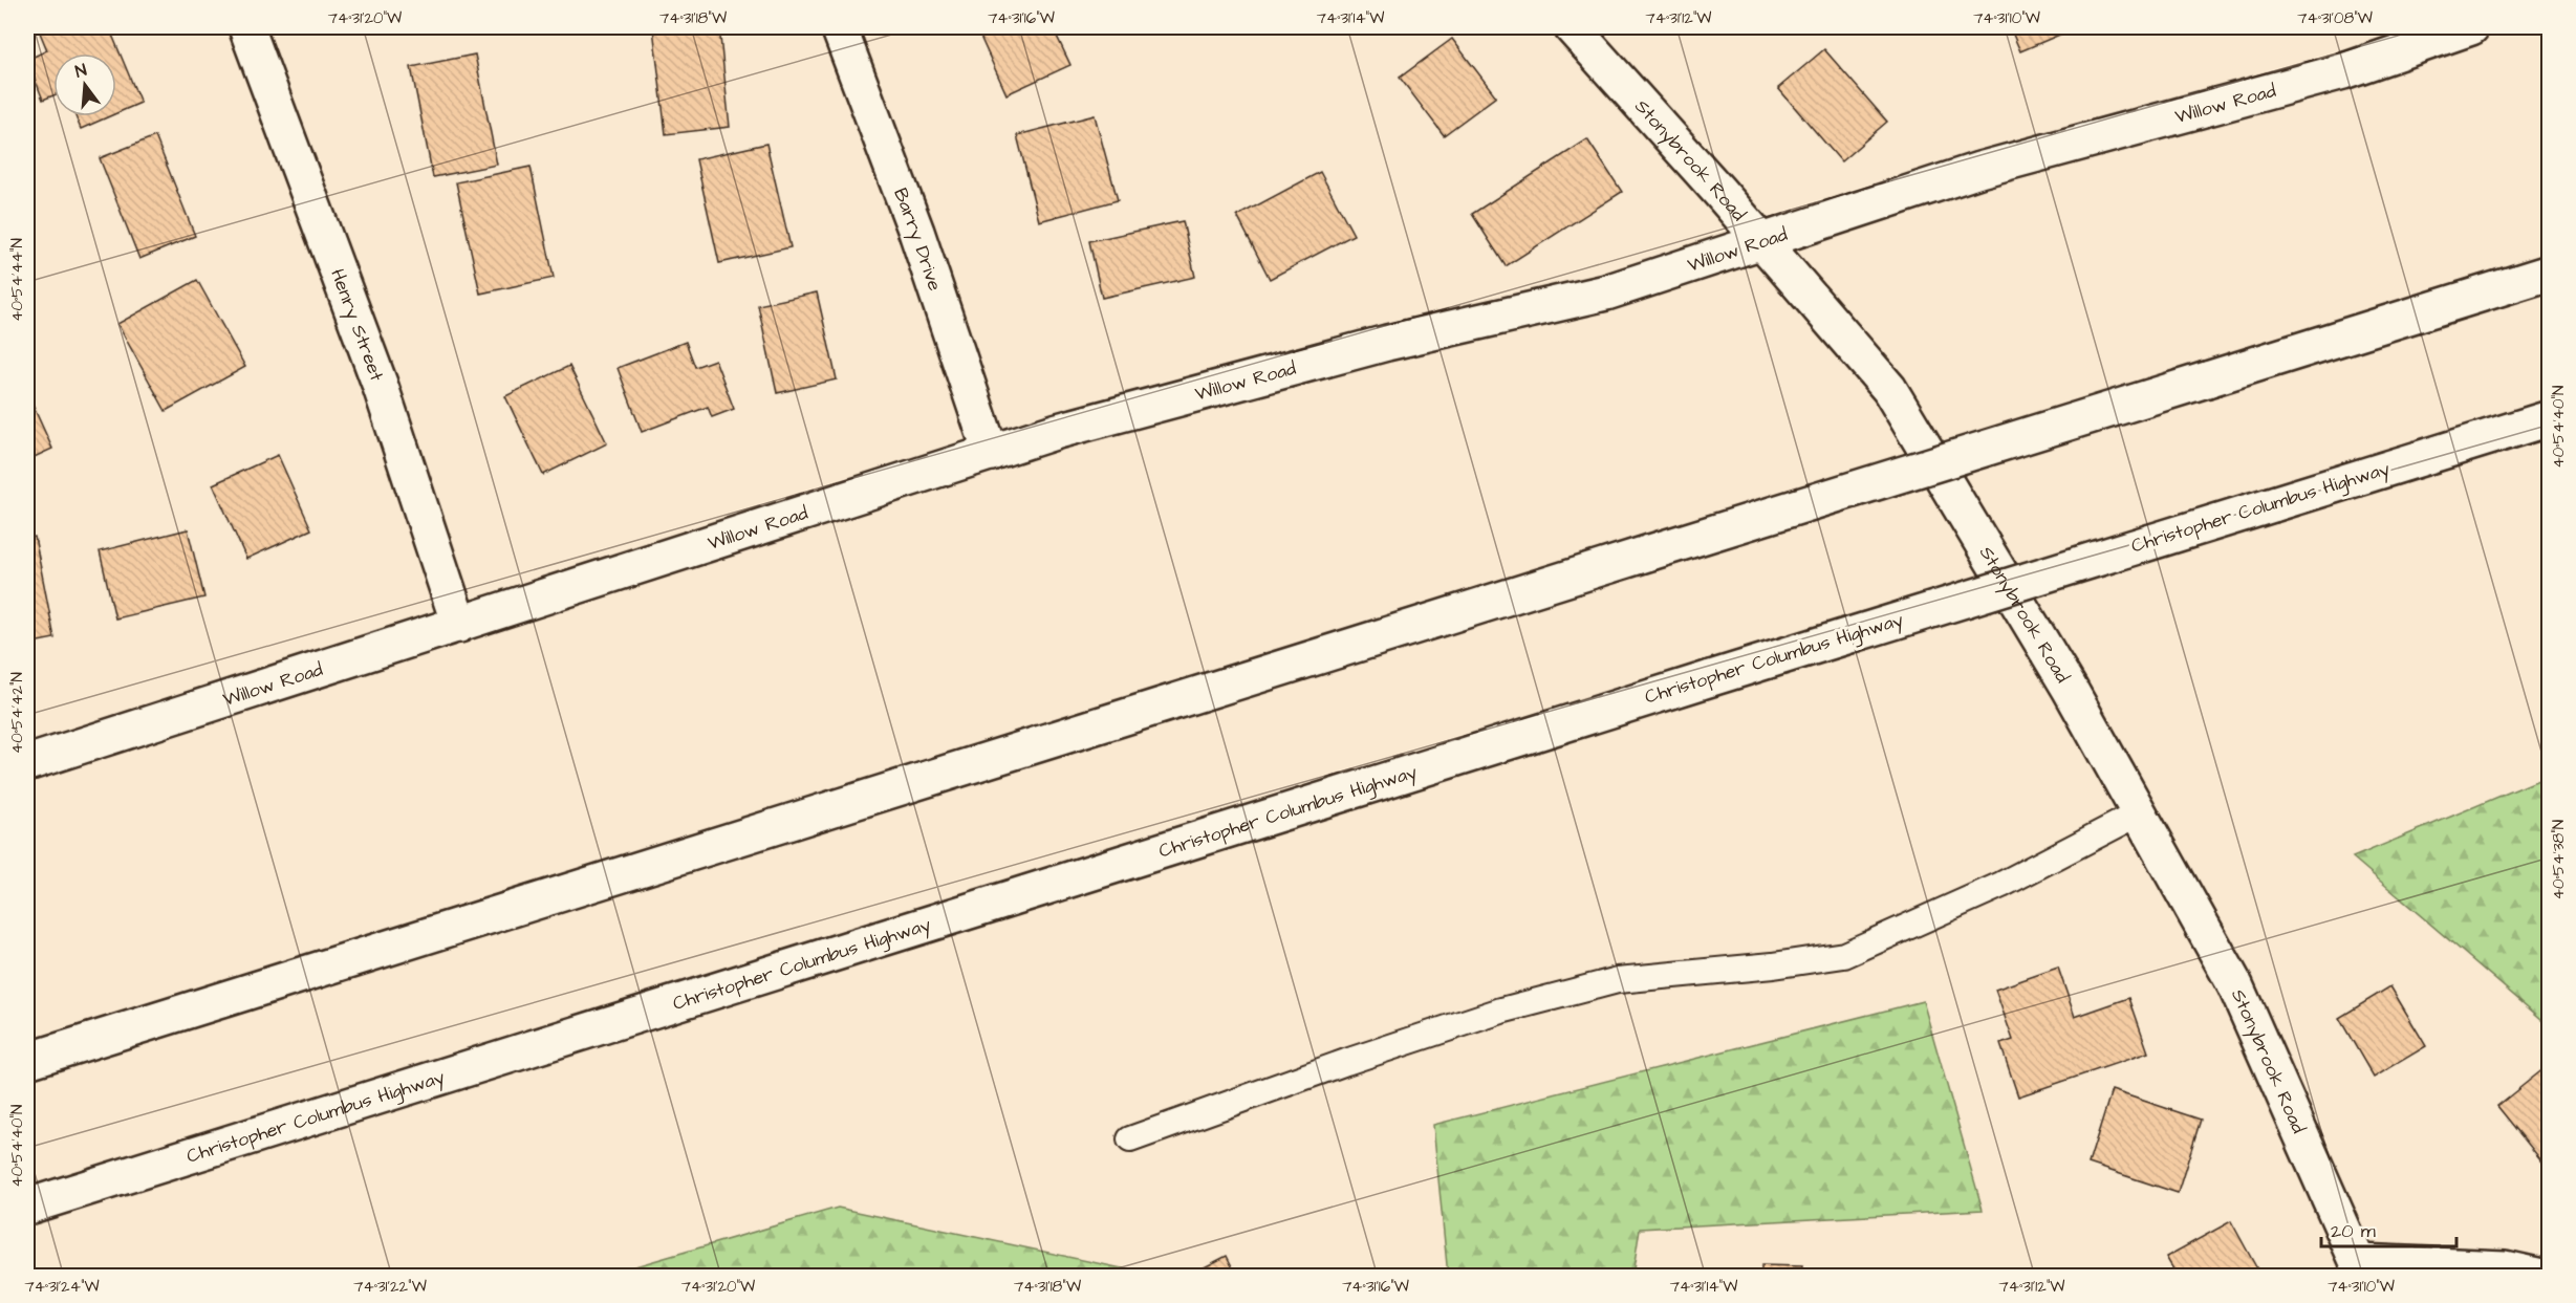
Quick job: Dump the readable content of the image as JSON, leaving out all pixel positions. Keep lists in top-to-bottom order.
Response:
{
  "streets": {
    "main road": [
      "Willow Road",
      "Stonybrook Road",
      "Barry Drive",
      "Henry Street",
      "Christopher Columbus Highway"
    ]
  },
  "crossings": [
    ["Willow Road", "Stonybrook Road"],
    ["Willow Road", "Barry Drive"],
    ["Willow Road", "Henry Street"]
  ],
  "scale_bar": "20 m",
  "north": "top",
  "coordinates": [
    "74°31'20\"W",
    "74°31'18\"W",
    "74°31'16\"W",
    "74°31'14\"W",
    "74°31'12\"W",
    "74°31'10\"W",
    "74°31'08\"W",
    "40°54'44\"N",
    "40°54'40\"N",
    "40°54'42\"N",
    "40°54'38\"N",
    "74°31'24\"W",
    "74°31'22\"W"
  ]
}
